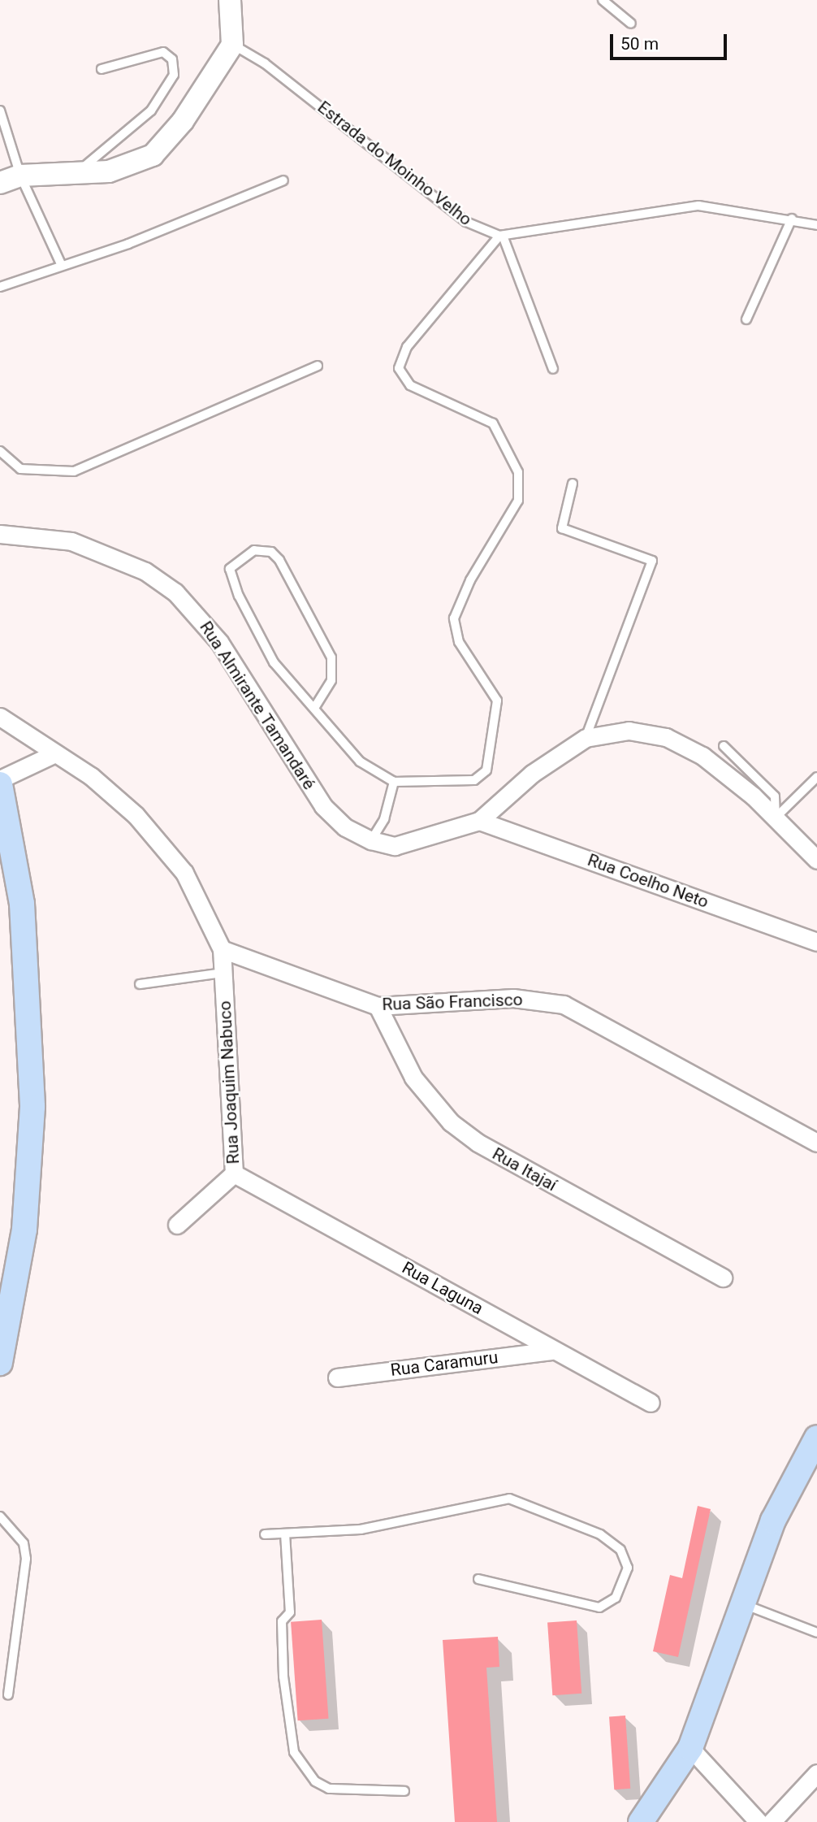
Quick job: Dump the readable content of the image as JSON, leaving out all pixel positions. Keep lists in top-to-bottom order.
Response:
{
  "streets": {
    "street": [
      "Rua Almirante Tamandaré",
      "Rua Coelho Neto",
      "Rua São Francisco",
      "Rua Joaquim Nabuco",
      "Rua Itajaí",
      "Rua Laguna",
      "Rua Caramuru"
    ],
    "lane": ["Estrada do Moinho Velho"]
  },
  "crossings": [
    ["Rua Almirante Tamandaré", "Rua Coelho Neto"],
    ["Rua São Francisco", "Rua Joaquim Nabuco"],
    ["Rua São Francisco", "Rua Itajaí"],
    ["Rua Joaquim Nabuco", "Rua Laguna"],
    ["Rua Laguna", "Rua Caramuru"]
  ],
  "scale_bar": "50 m"
}
